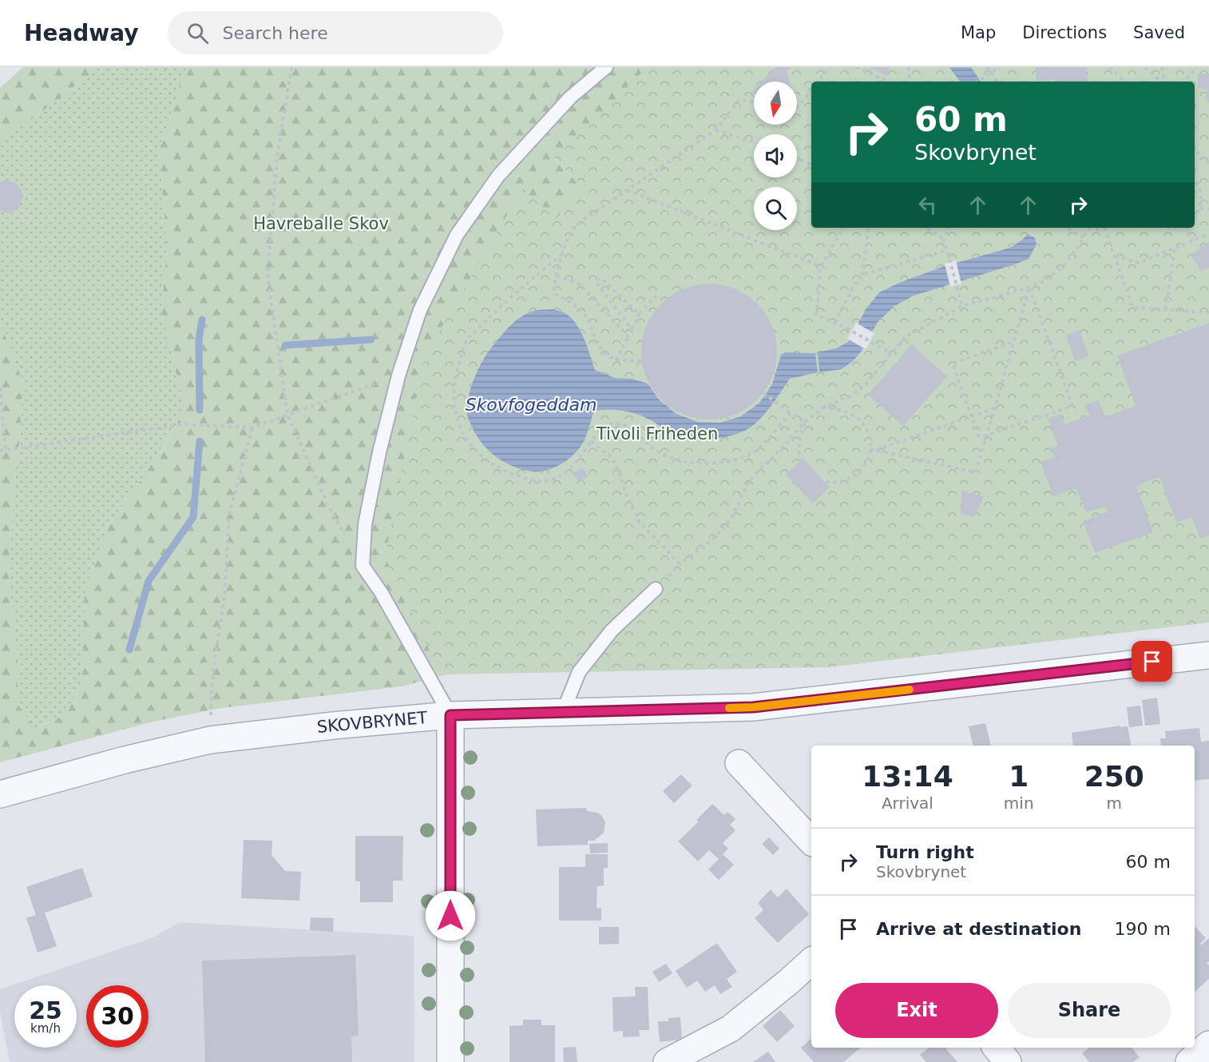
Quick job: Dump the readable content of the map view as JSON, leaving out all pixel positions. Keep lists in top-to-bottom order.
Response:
{
  "streets": {
    "street": ["SKOVBRYNET"]
  },
  "water": ["Skovfogeddam"],
  "parks": ["Havreballe Skov", "Tivoli Friheden"],
  "north": "bottom",
  "page": {
    "header": "Headway",
    "search": "Search here",
    "nav": ["Map", "Directions", "Saved"],
    "turn": ["60 m", "Skovbrynet"],
    "eta": [
      "13:14",
      "Arrival",
      "1",
      "min",
      "250",
      "m"
    ],
    "list": [
      {
        "name": "Turn right",
        "note": "Skovbrynet",
        "value": "60 m"
      },
      {
        "name": "Arrive at destination",
        "value": "190 m"
      }
    ],
    "buttons": ["Exit", "Share"],
    "speed": "25 km/h",
    "limit": "30"
  }
}
